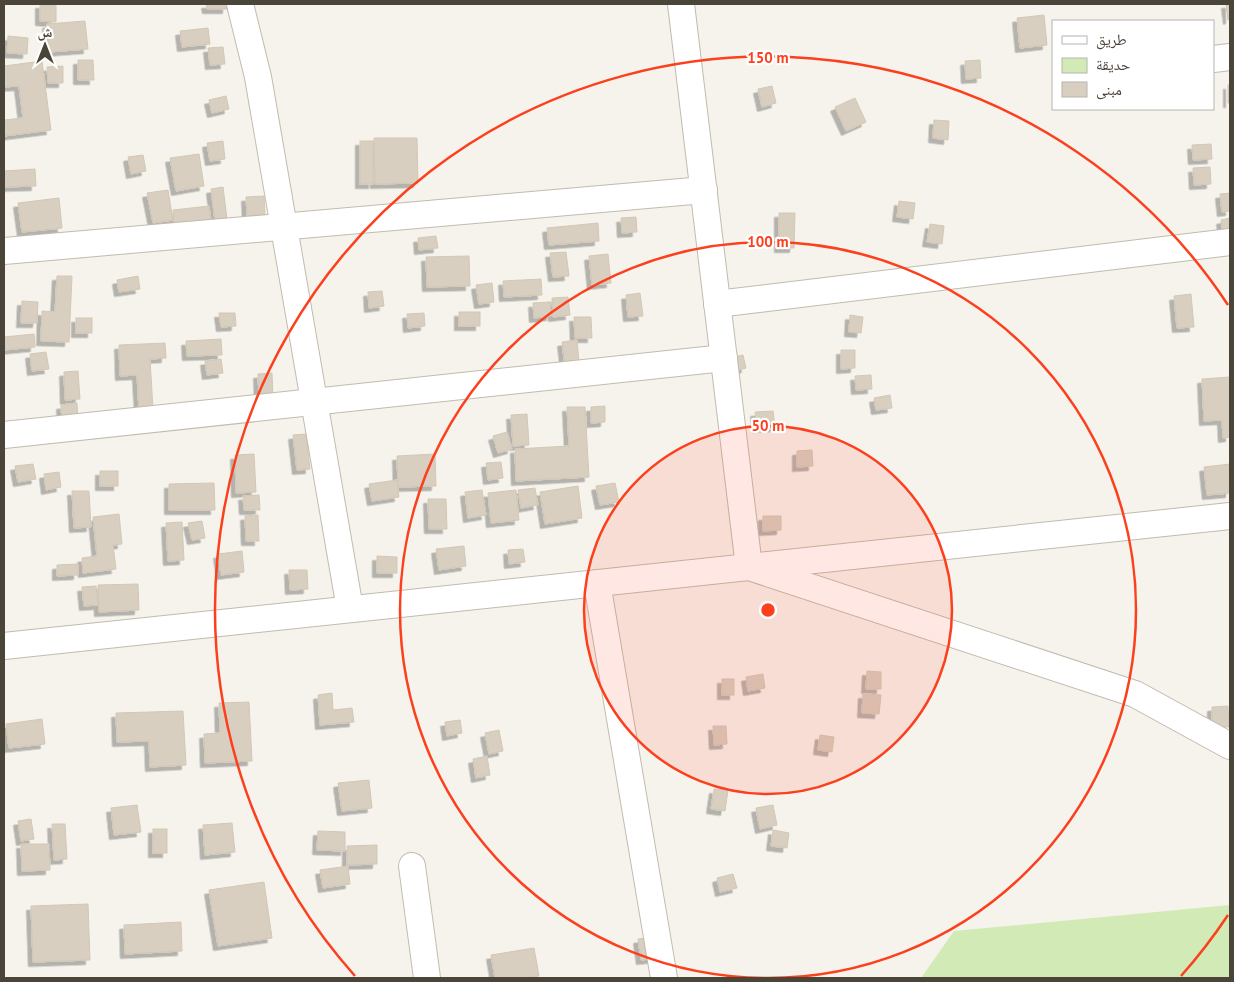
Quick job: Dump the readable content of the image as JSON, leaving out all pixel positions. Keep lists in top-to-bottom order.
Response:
{
  "legend": ["طريق", "حديقة", "مبنى"],
  "north": "top",
  "rings": ["150 m", "100 m", "50 m"]
}
